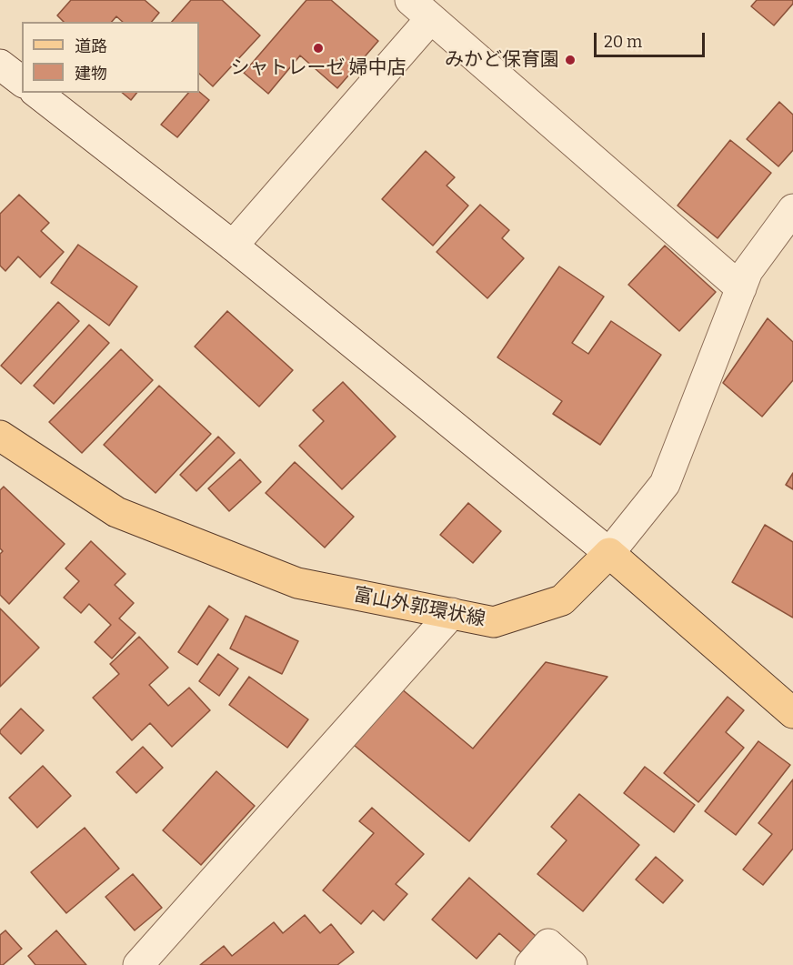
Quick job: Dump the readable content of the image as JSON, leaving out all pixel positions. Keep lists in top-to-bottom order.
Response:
{
  "streets": {
    "main road": ["富山外郭環状線"]
  },
  "places": ["シャトレーゼ 婦中店", "みかど保育園"],
  "legend": ["道路", "建物"],
  "scale_bar": "20 m"
}
